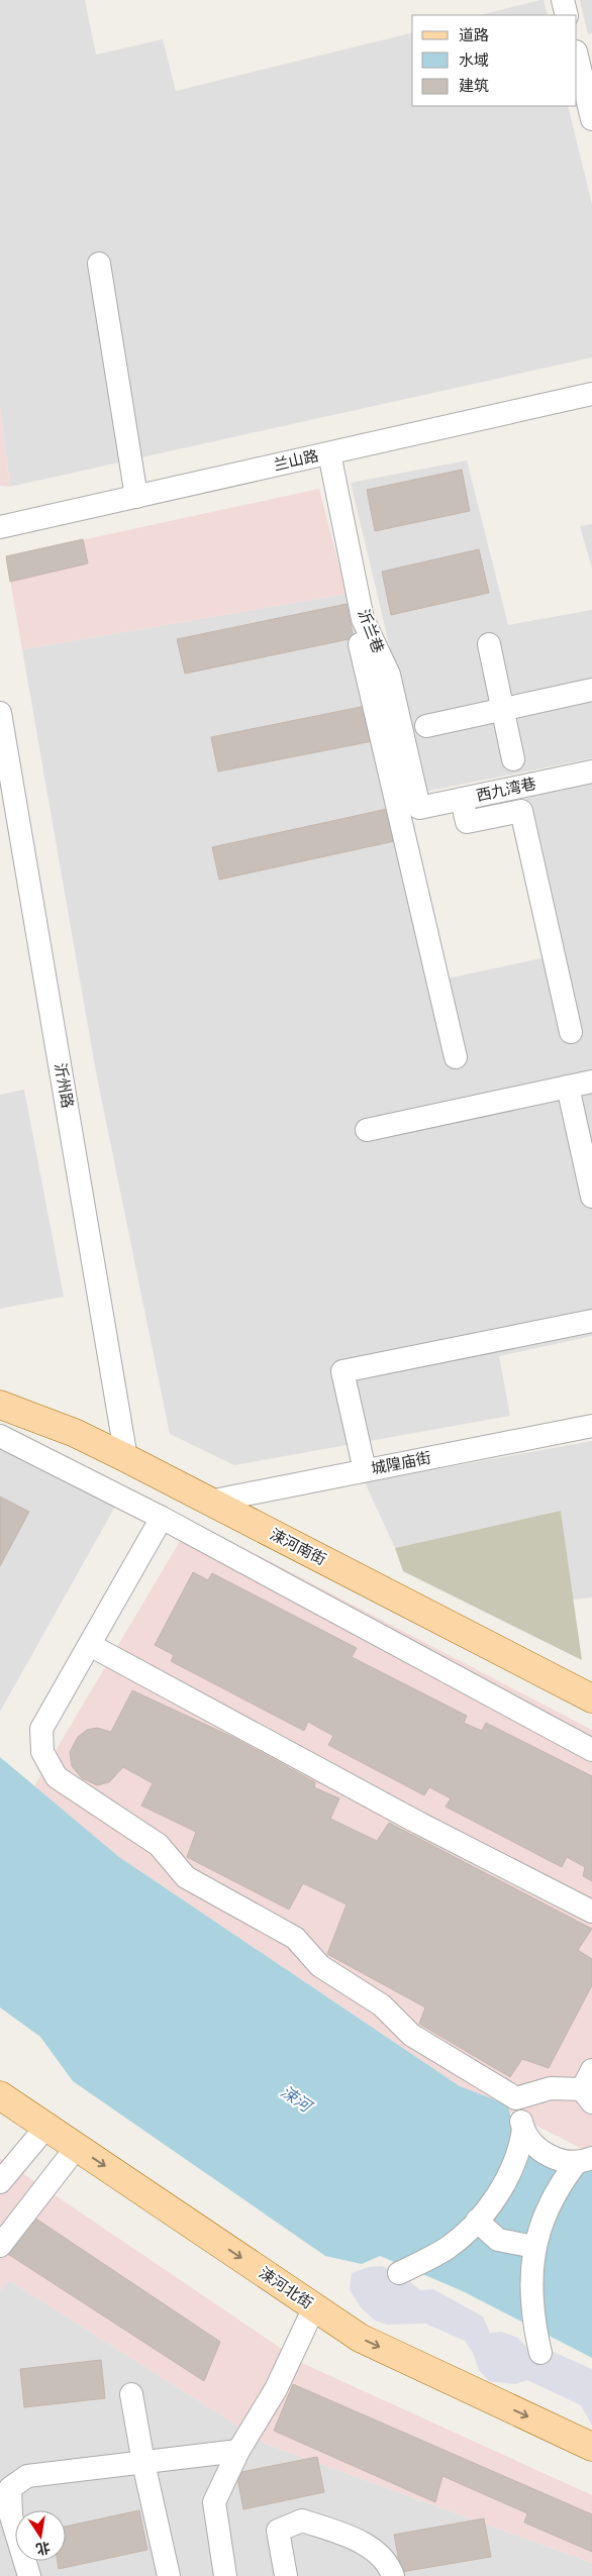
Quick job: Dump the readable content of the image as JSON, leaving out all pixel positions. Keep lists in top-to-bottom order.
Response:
{
  "streets": {
    "main road": ["涑河南街", "涑河北街"],
    "street": [
      "兰山路",
      "沂兰巷",
      "西九湾巷",
      "沂州路",
      "城隍庙街"
    ]
  },
  "crossings": [
    ["兰山路", "沂兰巷"],
    ["沂兰巷", "西九湾巷"],
    ["沂州路", "涑河南街"],
    ["城隍庙街", "涑河南街"]
  ],
  "one_way": ["涑河北街"],
  "water": ["涑河"],
  "legend": ["道路", "水域", "建筑"],
  "north": "bottom"
}
